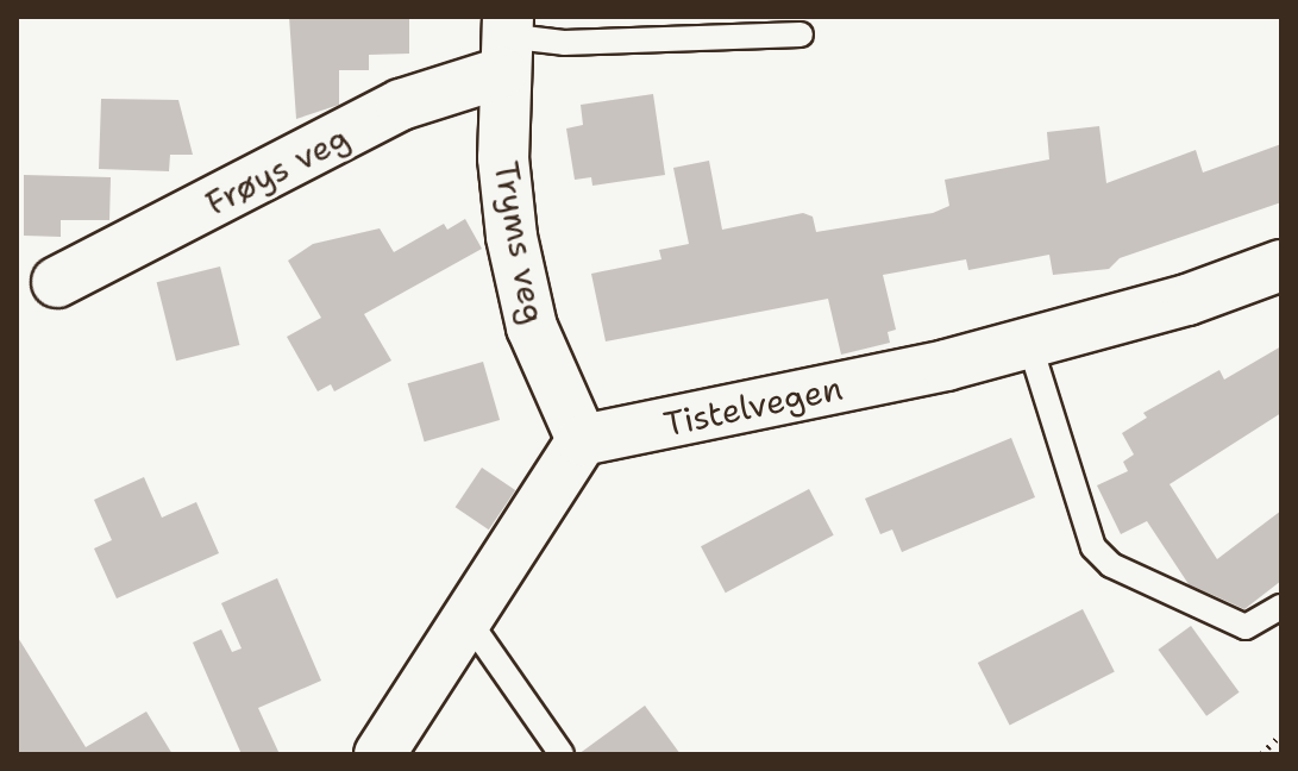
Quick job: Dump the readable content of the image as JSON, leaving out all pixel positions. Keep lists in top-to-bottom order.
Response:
{
  "streets": {
    "street": ["Frøys veg", "Tryms veg", "Tistelvegen"]
  },
  "crossings": [
    ["Frøys veg", "Tryms veg"],
    ["Tryms veg", "Tistelvegen"]
  ]
}
